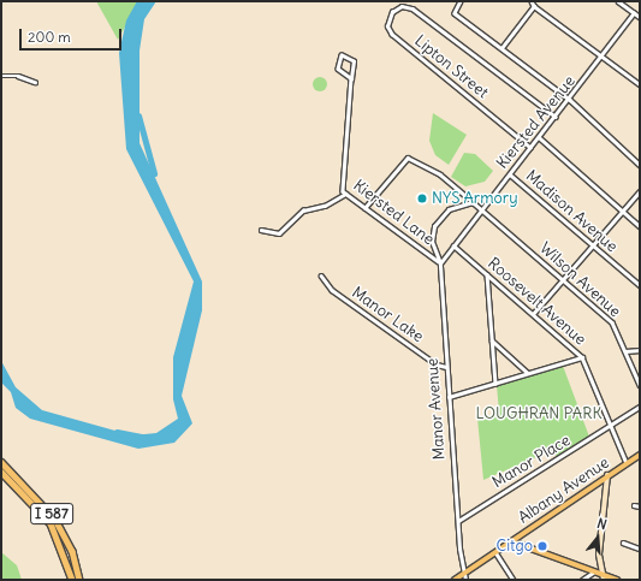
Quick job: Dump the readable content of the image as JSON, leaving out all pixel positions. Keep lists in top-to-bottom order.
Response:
{
  "streets": {
    "highway": ["I 587"],
    "main road": ["Albany Avenue"],
    "street": [
      "Lipton Street",
      "Kiersted Avenue",
      "Madison Avenue",
      "Kiersted Lane",
      "Wilson Avenue",
      "Roosevelt Avenue",
      "Manor Lake",
      "Manor Avenue",
      "Manor Place"
    ]
  },
  "crossings": [
    ["Lipton Street", "Kiersted Avenue"],
    ["Kiersted Avenue", "Madison Avenue"],
    ["Kiersted Avenue", "Wilson Avenue"],
    ["Kiersted Avenue", "Roosevelt Avenue"],
    ["Kiersted Lane", "Wilson Avenue"],
    ["Kiersted Lane", "Manor Avenue"],
    ["Wilson Avenue", "Manor Avenue"],
    ["Roosevelt Avenue", "Manor Place"],
    ["Roosevelt Avenue", "Albany Avenue"],
    ["Manor Lake", "Manor Avenue"],
    ["Manor Avenue", "Manor Place"],
    ["Manor Avenue", "Albany Avenue"]
  ],
  "parks": ["LOUGHRAN PARK"],
  "places": ["NYS Armory", "Citgo"],
  "scale_bar": "200 m",
  "north": "top"
}
